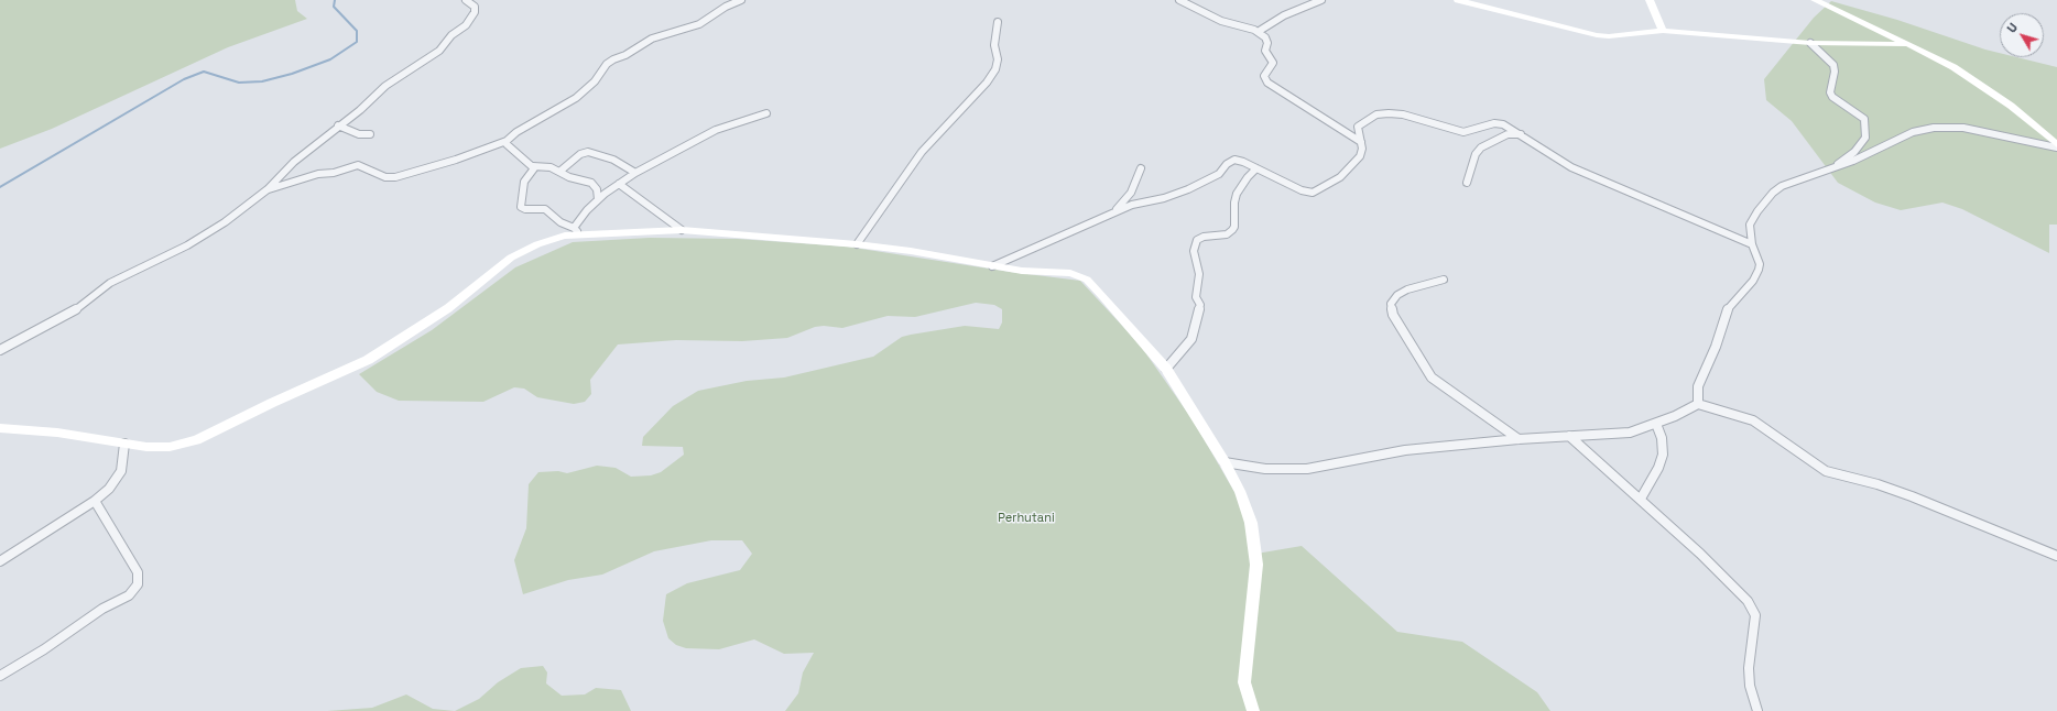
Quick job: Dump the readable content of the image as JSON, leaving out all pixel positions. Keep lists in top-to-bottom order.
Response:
{
  "parks": ["Perhutani"],
  "north": "top left"
}
